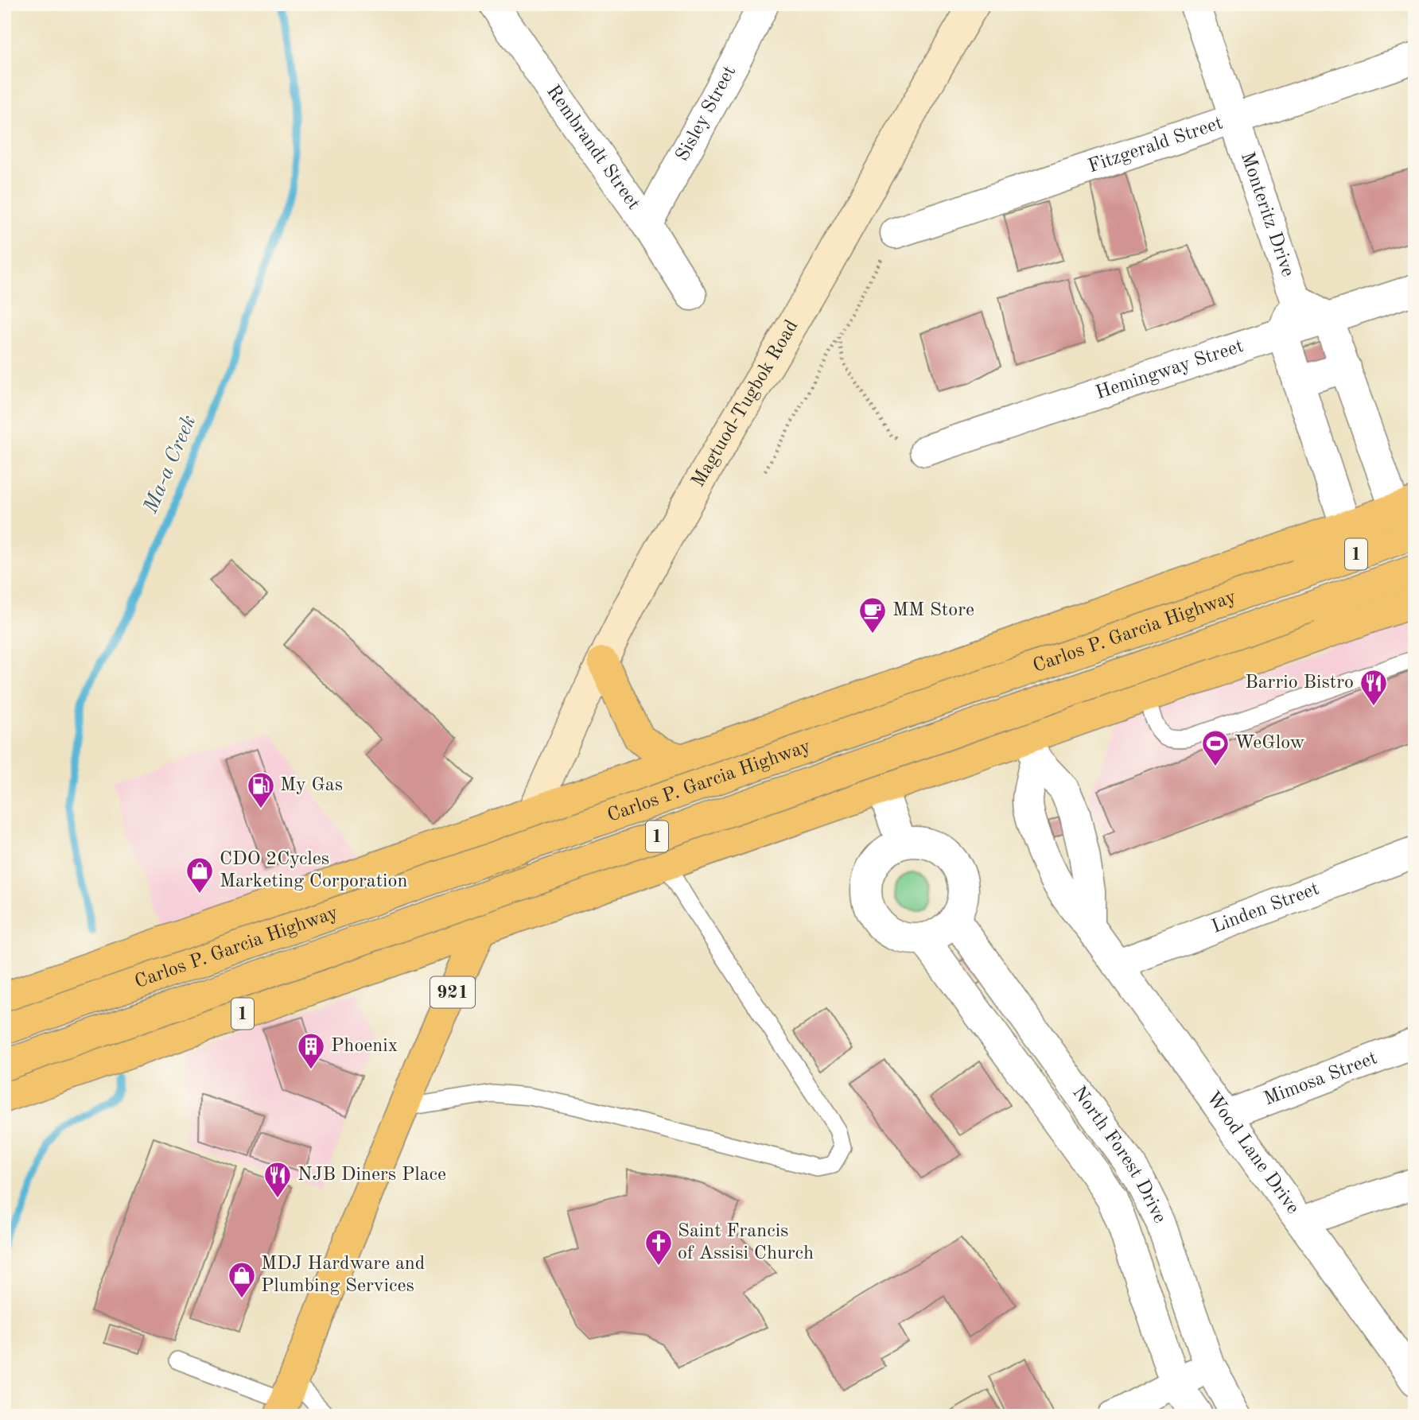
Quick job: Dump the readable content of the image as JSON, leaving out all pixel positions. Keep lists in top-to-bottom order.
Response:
{
  "streets": {
    "main road": [
      "Magtuod-Tugbok Road",
      "1",
      "Carlos P. Garcia Highway",
      "921"
    ],
    "street": [
      "Sisley Street",
      "Fitzgerald Street",
      "Rembrandt Street",
      "Monteritz Drive",
      "Hemingway Street",
      "Linden Street",
      "Mimosa Street",
      "Wood Lane Drive",
      "North Forest Drive"
    ]
  },
  "crossings": [
    ["Sisley Street", "Rembrandt Street"],
    ["Fitzgerald Street", "Monteritz Drive"],
    ["Monteritz Drive", "Hemingway Street"],
    ["Magtuod-Tugbok Road", "Carlos P. Garcia Highway"],
    ["1", "921"],
    ["1", "Wood Lane Drive"],
    ["Linden Street", "Wood Lane Drive"],
    ["Mimosa Street", "Wood Lane Drive"]
  ],
  "water": ["Ma-a Creek"],
  "places": {
    "cafe": ["MM Store"],
    "restaurant": ["Barrio Bistro", "NJB Diners Place"],
    "sports": ["WeGlow"],
    "fuel station": ["My Gas"],
    "shop": ["CDO 2Cycles Marketing Corporation", "MDJ Hardware and Plumbing Services"],
    "building": ["Phoenix"],
    "church": ["Saint Francis of Assisi Church"]
  }
}
